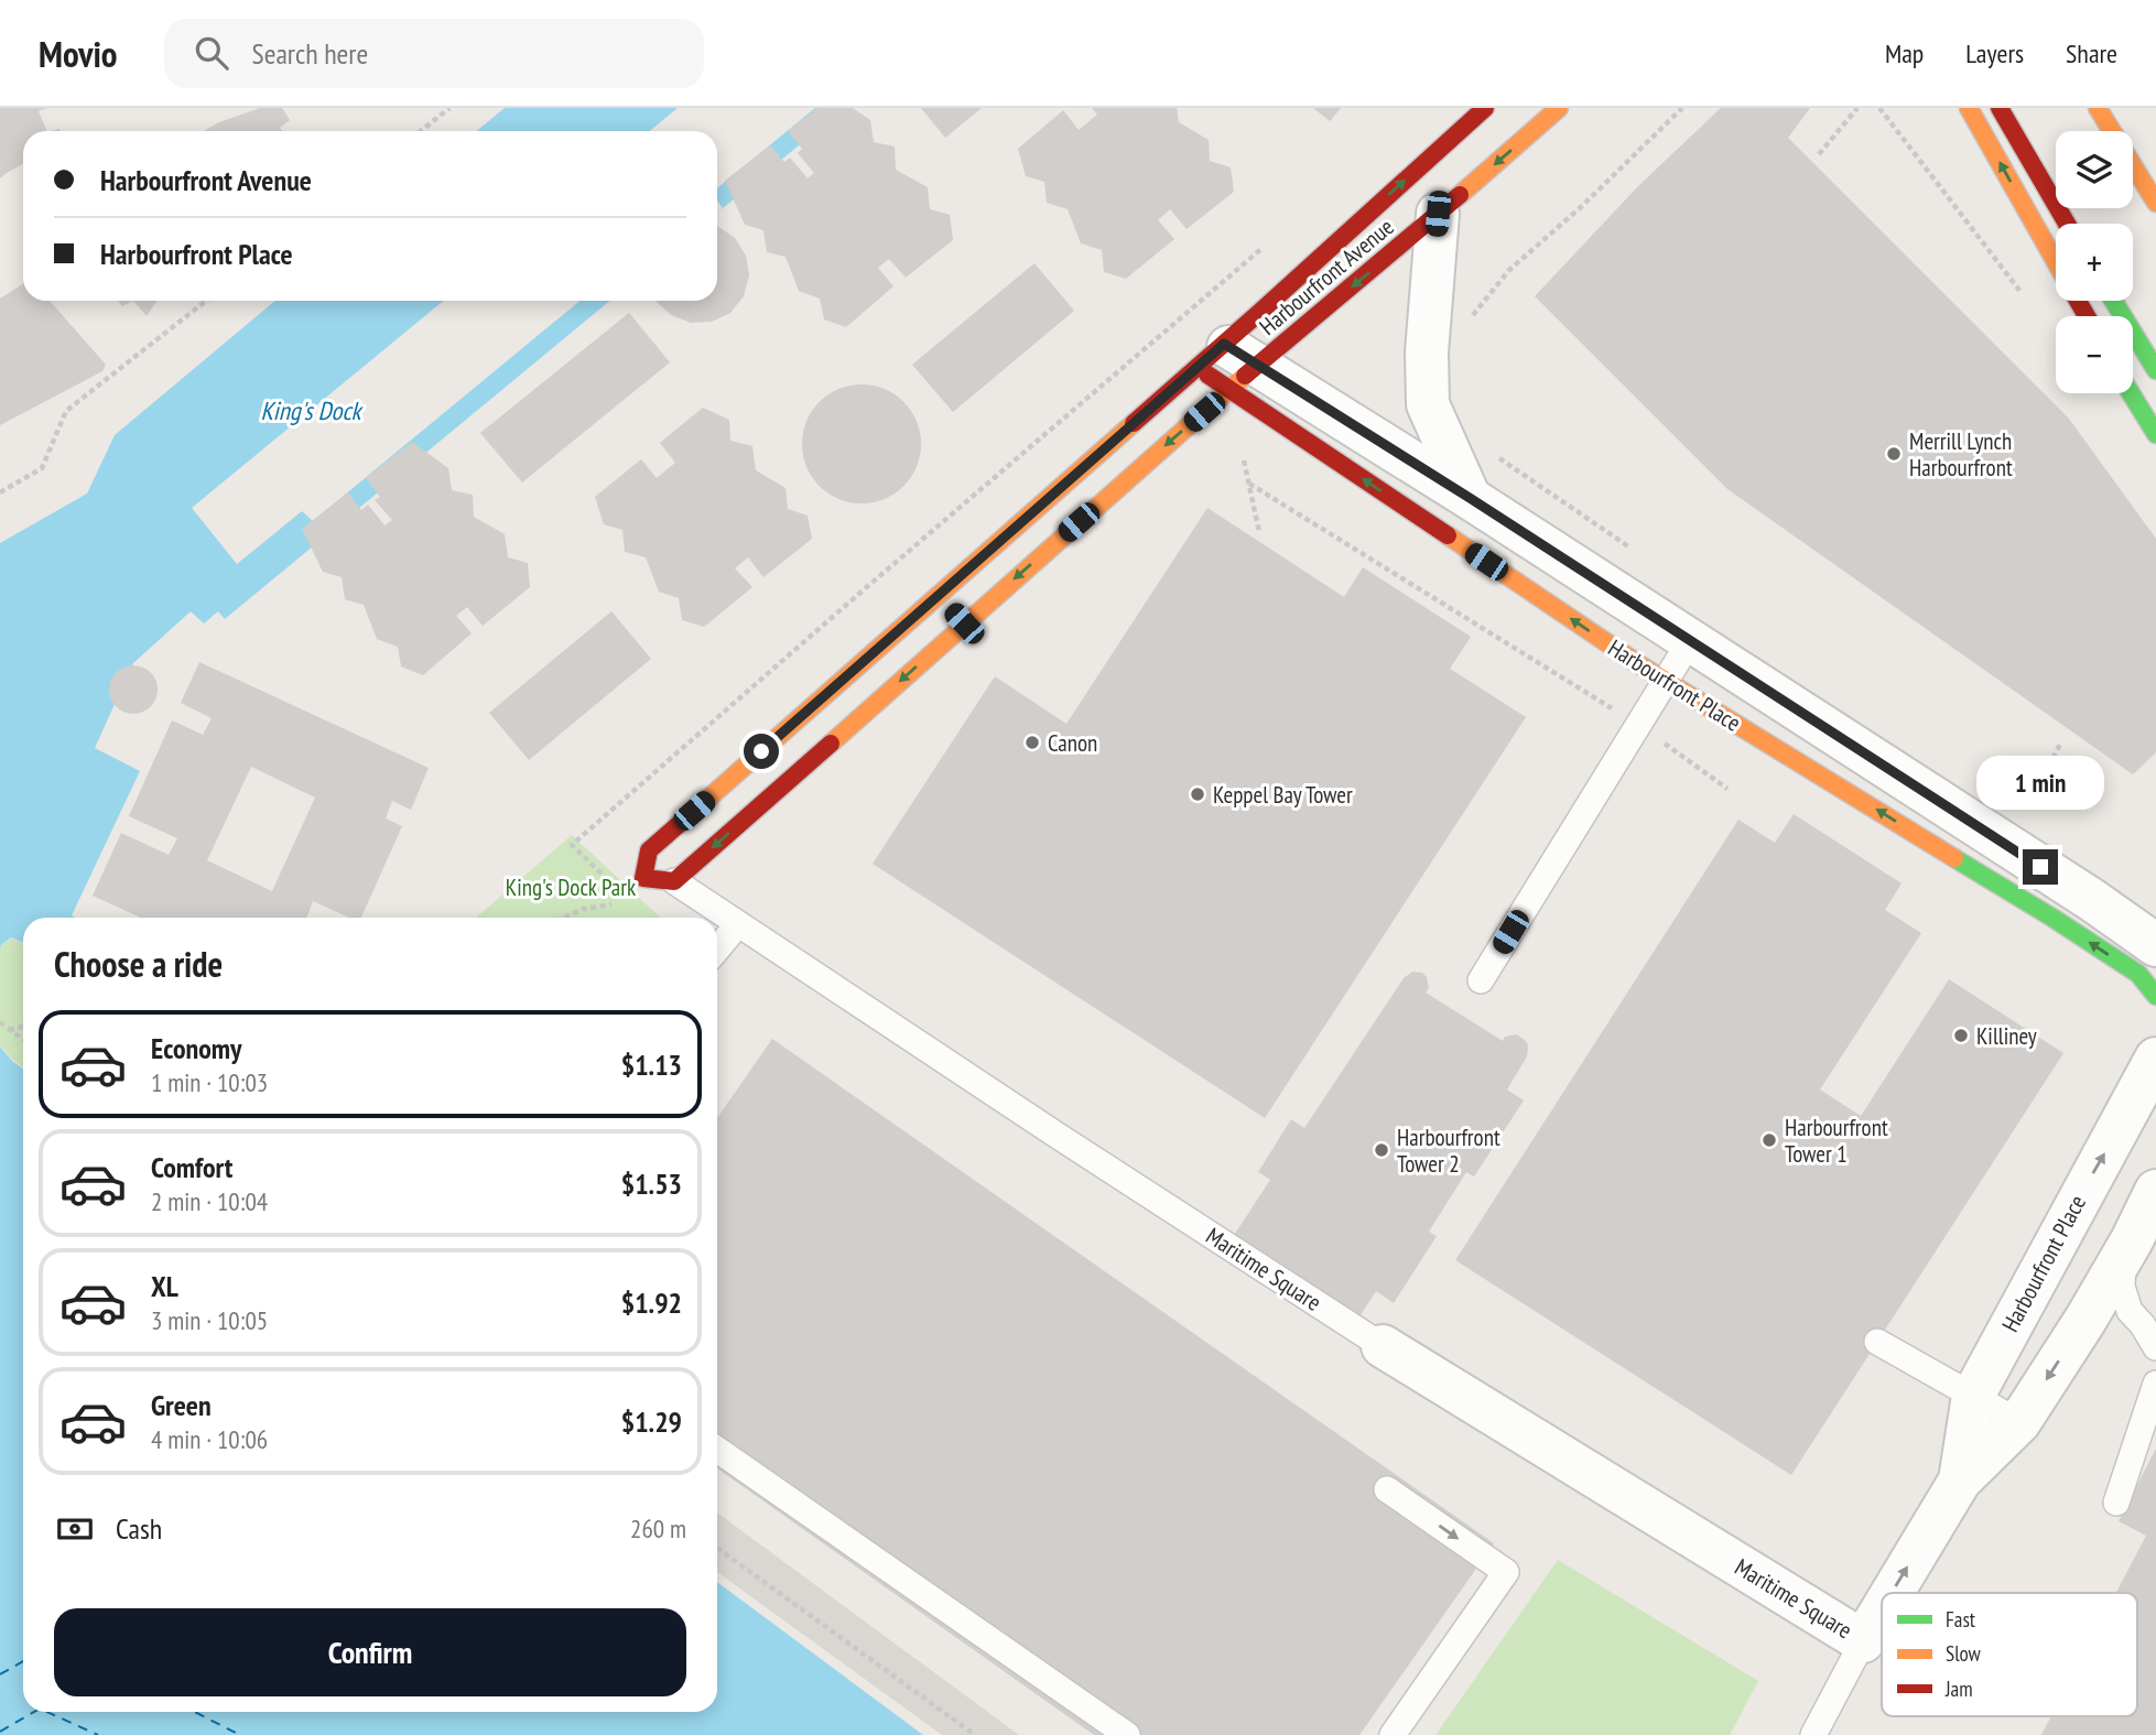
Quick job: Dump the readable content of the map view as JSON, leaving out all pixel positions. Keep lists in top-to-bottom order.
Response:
{
  "streets": {
    "main road": ["Harbourfront Avenue", "Harbourfront Place"],
    "street": ["Maritime Square"]
  },
  "crossings": [
    ["Harbourfront Avenue", "Harbourfront Place"],
    ["Harbourfront Avenue", "Maritime Square"],
    ["Harbourfront Place", "Maritime Square"]
  ],
  "water": ["King's Dock"],
  "parks": ["King's Dock Park"],
  "places": [
    "Merrill Lynch Harbourfront",
    "Canon",
    "Keppel Bay Tower",
    "Killiney",
    "Harbourfront Tower 1",
    "Harbourfront Tower 2"
  ],
  "legend": ["Fast", "Slow", "Jam"],
  "page": {
    "header": "Movio",
    "search": "Search here",
    "nav": ["Map", "Layers", "Share"],
    "map_buttons": ["+", "−"],
    "banner": ["Harbourfront Avenue", "Harbourfront Place"],
    "bubble": "1 min",
    "heading": "Choose a ride",
    "list": [
      {
        "name": "Economy",
        "note": "1 min · 10:03",
        "value": "$1.13"
      },
      {
        "name": "Comfort",
        "note": "2 min · 10:04",
        "value": "$1.53"
      },
      {
        "name": "XL",
        "note": "3 min · 10:05",
        "value": "$1.92"
      },
      {
        "name": "Green",
        "note": "4 min · 10:06",
        "value": "$1.29"
      }
    ],
    "pay": ["Cash", "260 m"],
    "buttons": "Confirm"
  }
}
